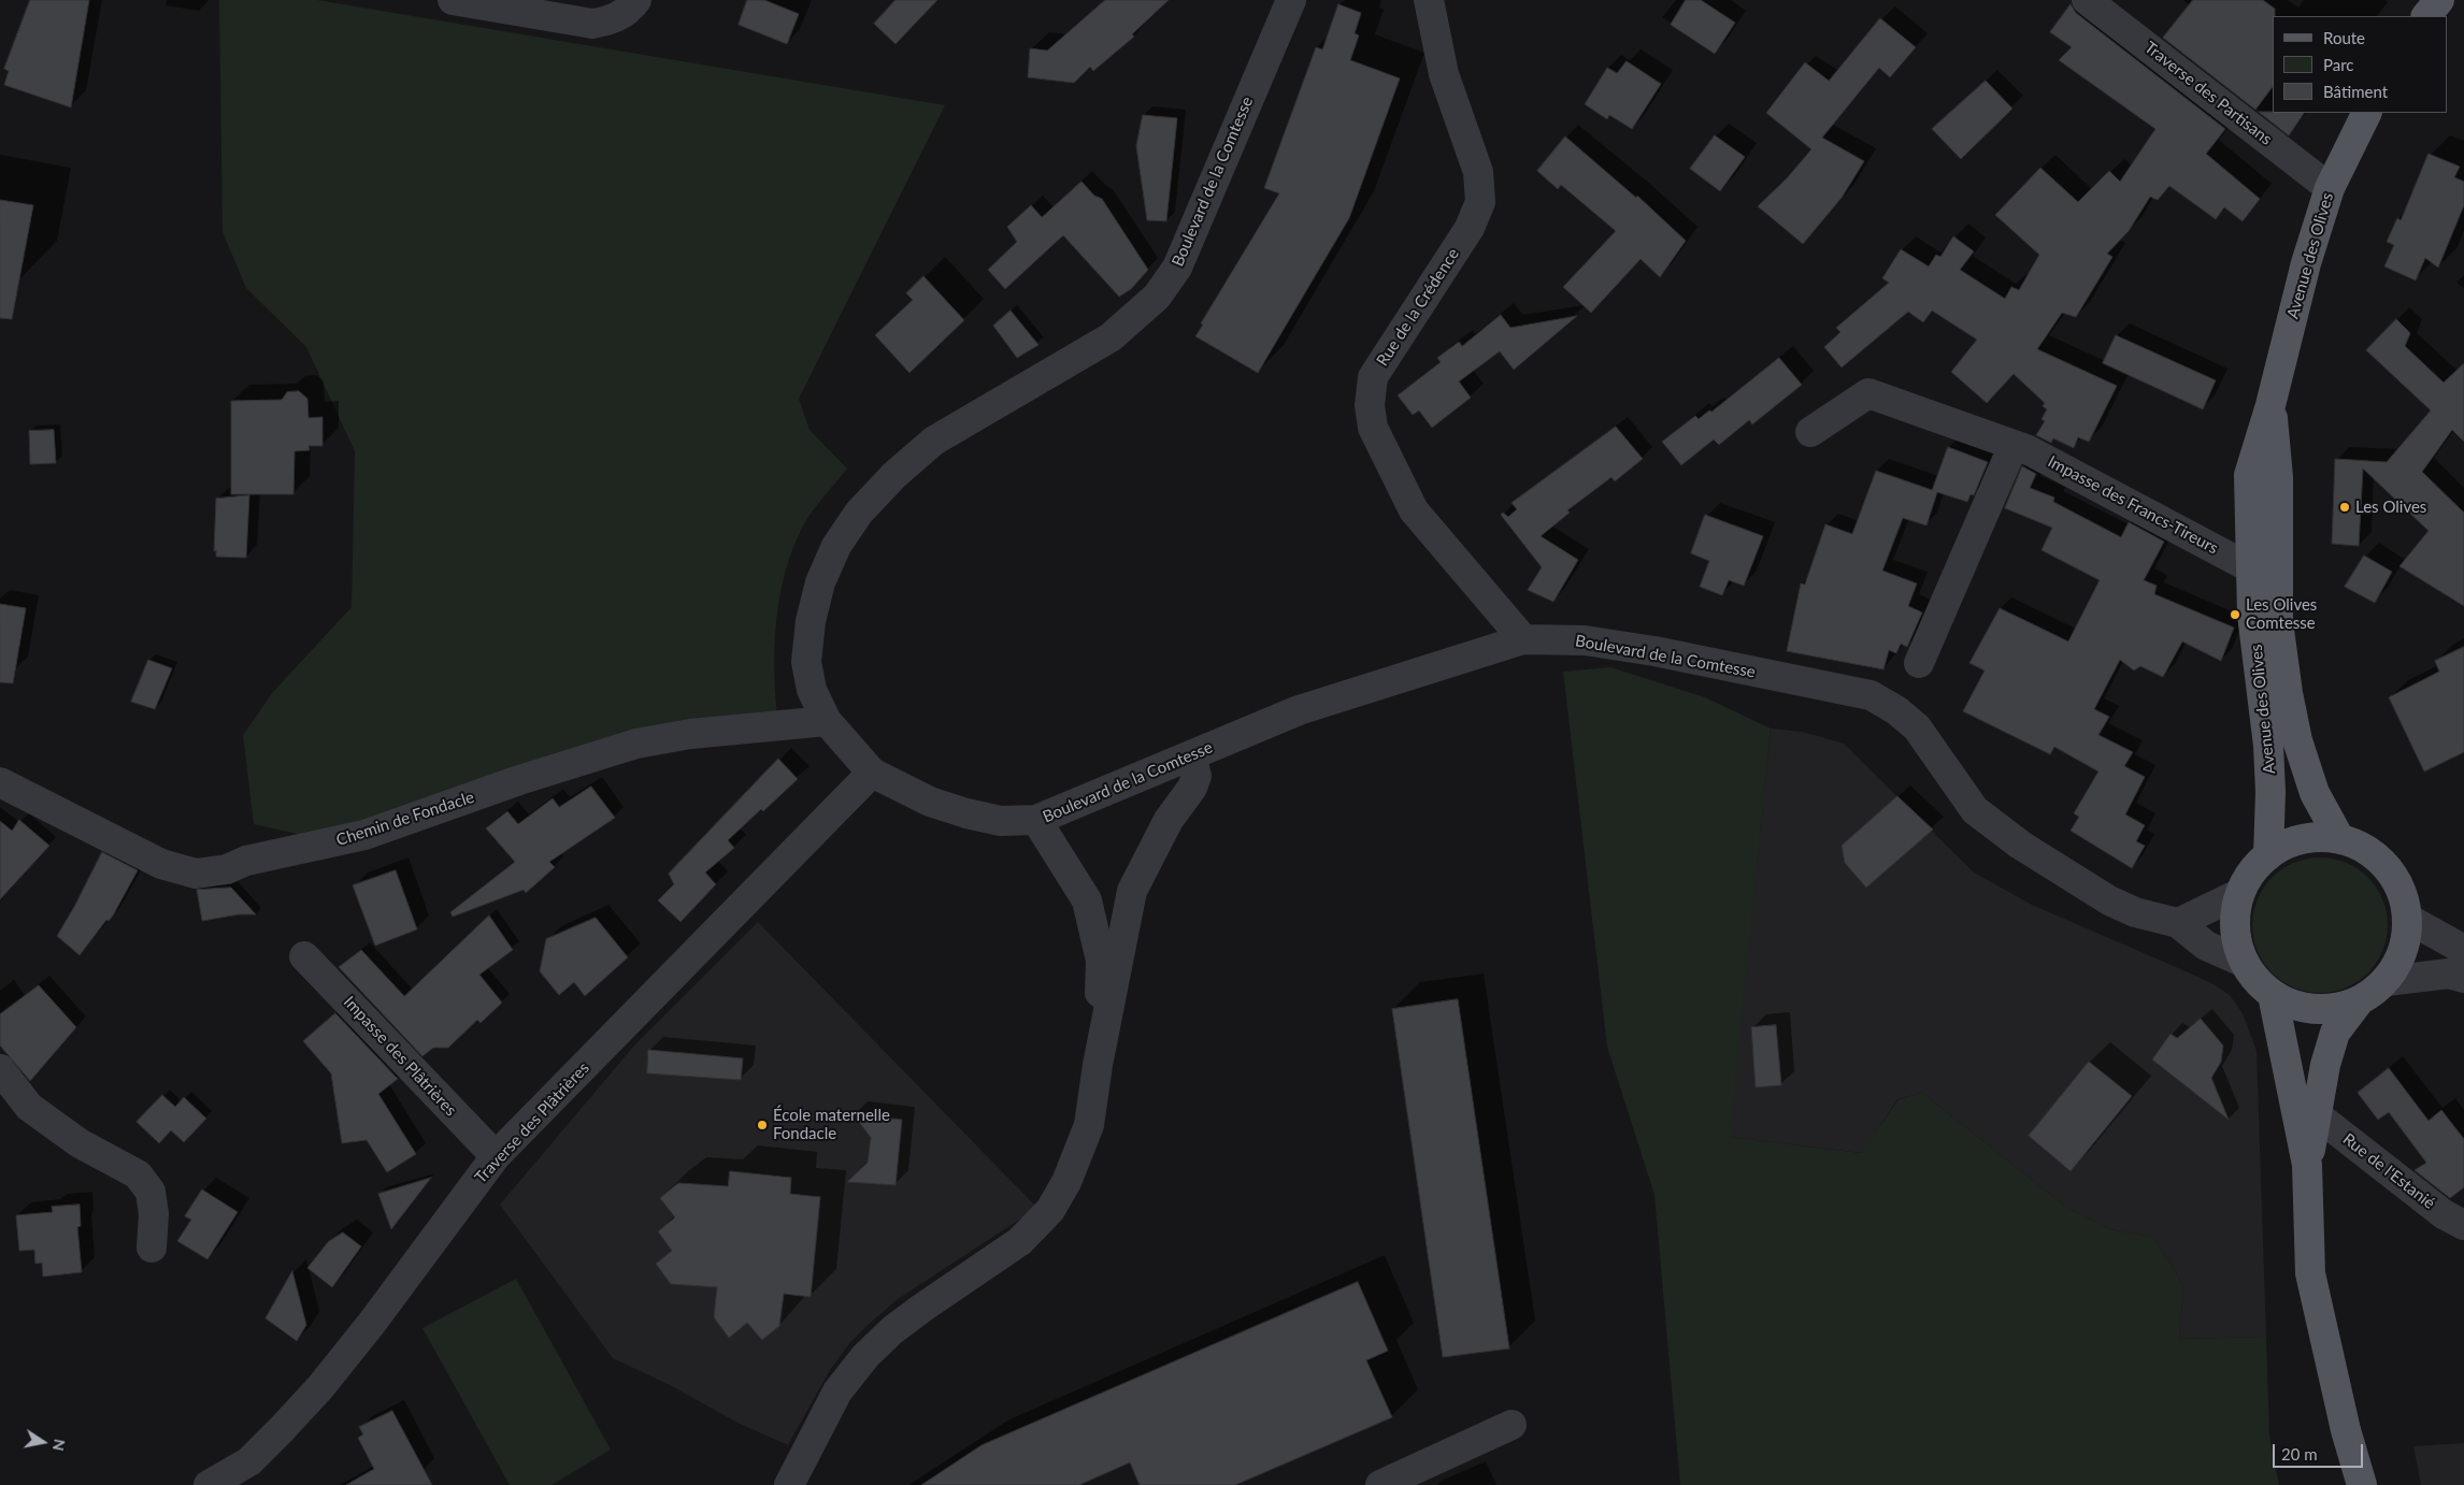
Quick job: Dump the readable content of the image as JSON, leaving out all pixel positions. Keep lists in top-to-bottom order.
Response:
{
  "streets": {
    "main road": ["Avenue des Olives"],
    "street": [
      "Traverse des Partisans",
      "Boulevard de la Comtesse",
      "Rue de la Crédence",
      "Impasse des Francs-Tireurs",
      "Chemin de Fondacle",
      "Impasse des Plâtrières",
      "Traverse des Plâtrières",
      "Rue de l'Estanié"
    ]
  },
  "crossings": [
    ["Traverse des Partisans", "Avenue des Olives"],
    ["Boulevard de la Comtesse", "Avenue des Olives"],
    ["Boulevard de la Comtesse", "Rue de la Crédence"],
    ["Boulevard de la Comtesse", "Chemin de Fondacle"],
    ["Boulevard de la Comtesse", "Traverse des Plâtrières"],
    ["Avenue des Olives", "Impasse des Francs-Tireurs"],
    ["Impasse des Plâtrières", "Traverse des Plâtrières"]
  ],
  "places": ["Les Olives", "Les Olives Comtesse", "École maternelle Fondacle"],
  "legend": ["Route", "Parc", "Bâtiment"],
  "scale_bar": "20 m",
  "north": "right"
}
